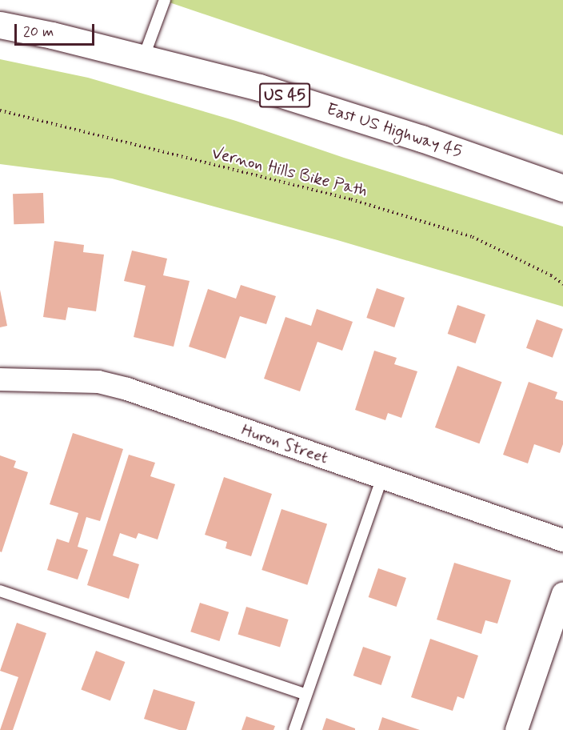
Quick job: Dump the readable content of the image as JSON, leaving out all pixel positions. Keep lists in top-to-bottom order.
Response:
{
  "streets": {
    "main road": ["US 45", "East US Highway 45"],
    "street": ["Huron Street"],
    "path": ["Vernon Hills Bike Path"]
  },
  "scale_bar": "20 m"
}
